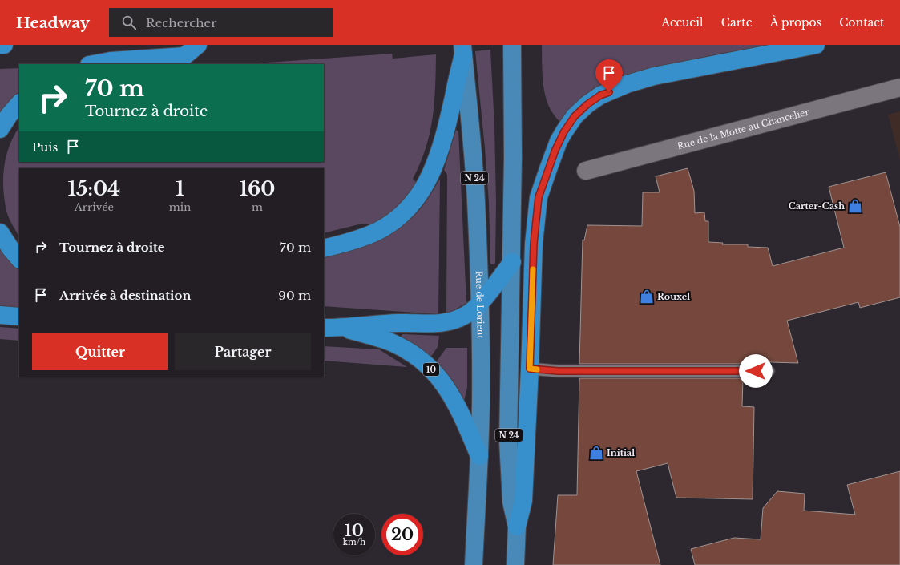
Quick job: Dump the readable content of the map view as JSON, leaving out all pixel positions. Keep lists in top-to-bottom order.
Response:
{
  "streets": {
    "highway": ["10"],
    "main road": ["N 24", "Rue de Lorient"],
    "street": ["Rue de la Motte au Chancelier"]
  },
  "crossings": [
    ["Rue de Lorient", "10"]
  ],
  "places": {
    "shop": ["Carter-Cash", "Rouxel", "Initial"]
  },
  "page": {
    "header": "Headway",
    "search": "Rechercher",
    "nav": [
      "Accueil",
      "Carte",
      "À propos",
      "Contact"
    ],
    "turn": ["70 m", "Tournez à droite"],
    "then": "Puis",
    "eta": [
      "15:04",
      "Arrivée",
      "1",
      "min",
      "160",
      "m"
    ],
    "list": [
      {
        "name": "Tournez à droite",
        "value": "70 m"
      },
      {
        "name": "Arrivée à destination",
        "value": "90 m"
      }
    ],
    "buttons": ["Quitter", "Partager"],
    "speed": "10 km/h",
    "limit": "20"
  }
}
